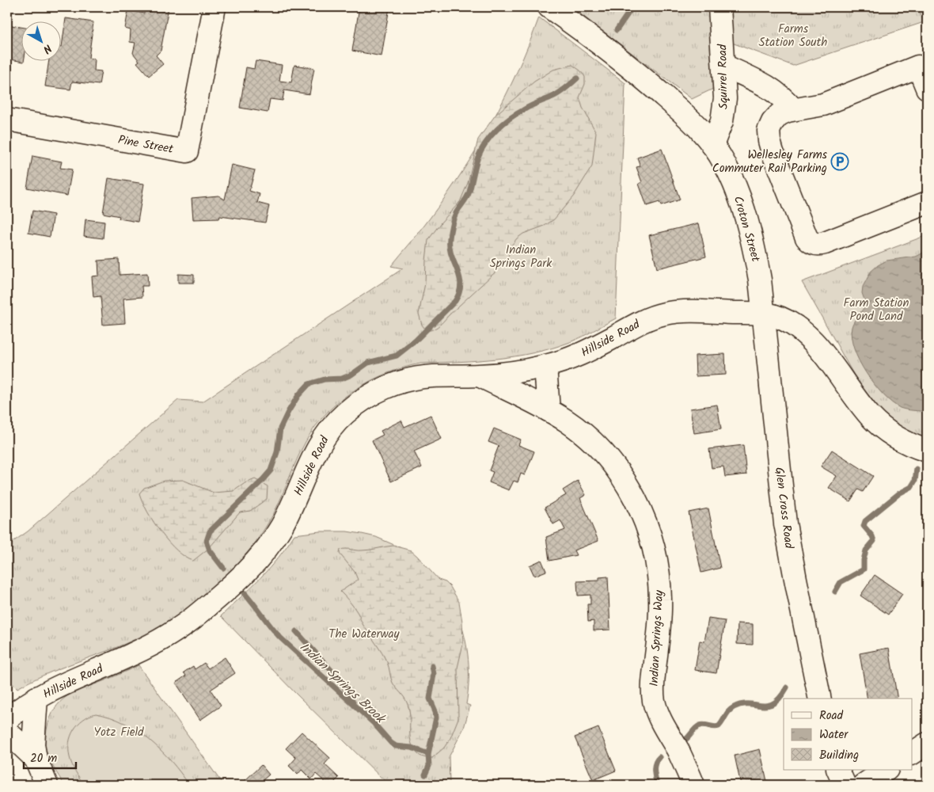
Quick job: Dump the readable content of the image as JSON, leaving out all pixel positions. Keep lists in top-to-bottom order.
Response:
{
  "streets": {
    "street": [
      "Squirrel Road",
      "Pine Street",
      "Croton Street",
      "Hillside Road",
      "Glen Cross Road",
      "Indian Springs Way"
    ]
  },
  "crossings": [
    ["Squirrel Road", "Croton Street"],
    ["Croton Street", "Hillside Road"],
    ["Croton Street", "Glen Cross Road"],
    ["Hillside Road", "Glen Cross Road"],
    ["Hillside Road", "Indian Springs Way"]
  ],
  "water": ["Indian Springs Brook"],
  "parks": [
    "Farms Station South",
    "Indian Springs Park",
    "Farm Station Pond Land",
    "The Waterway",
    "Yotz Field"
  ],
  "places": {
    "parking": ["Wellesley Farms Commuter Rail Parking"]
  },
  "legend": ["Road", "Water", "Building"],
  "scale_bar": "20 m",
  "north": "bottom right"
}
